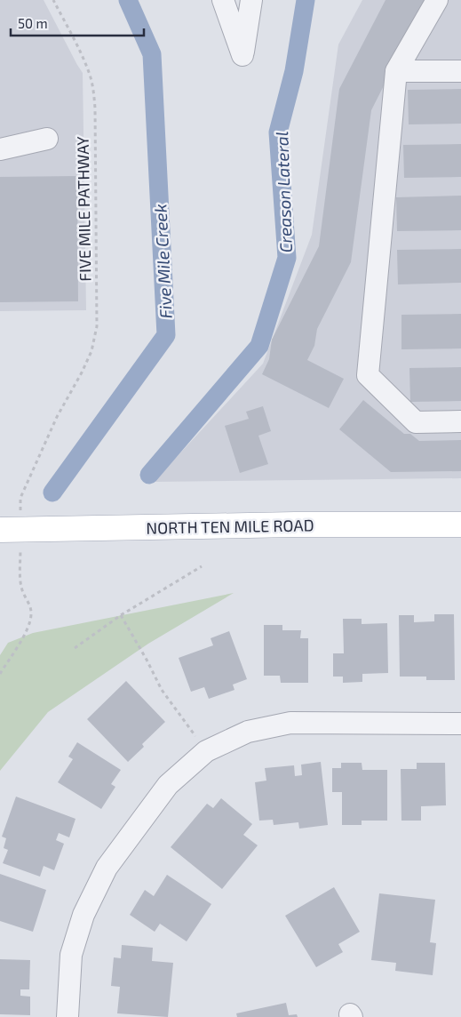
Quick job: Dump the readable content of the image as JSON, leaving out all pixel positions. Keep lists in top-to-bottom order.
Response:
{
  "streets": {
    "main road": ["NORTH TEN MILE ROAD"],
    "path": ["FIVE MILE PATHWAY"]
  },
  "water": ["Creason Lateral", "Five Mile Creek"],
  "scale_bar": "50 m"
}
